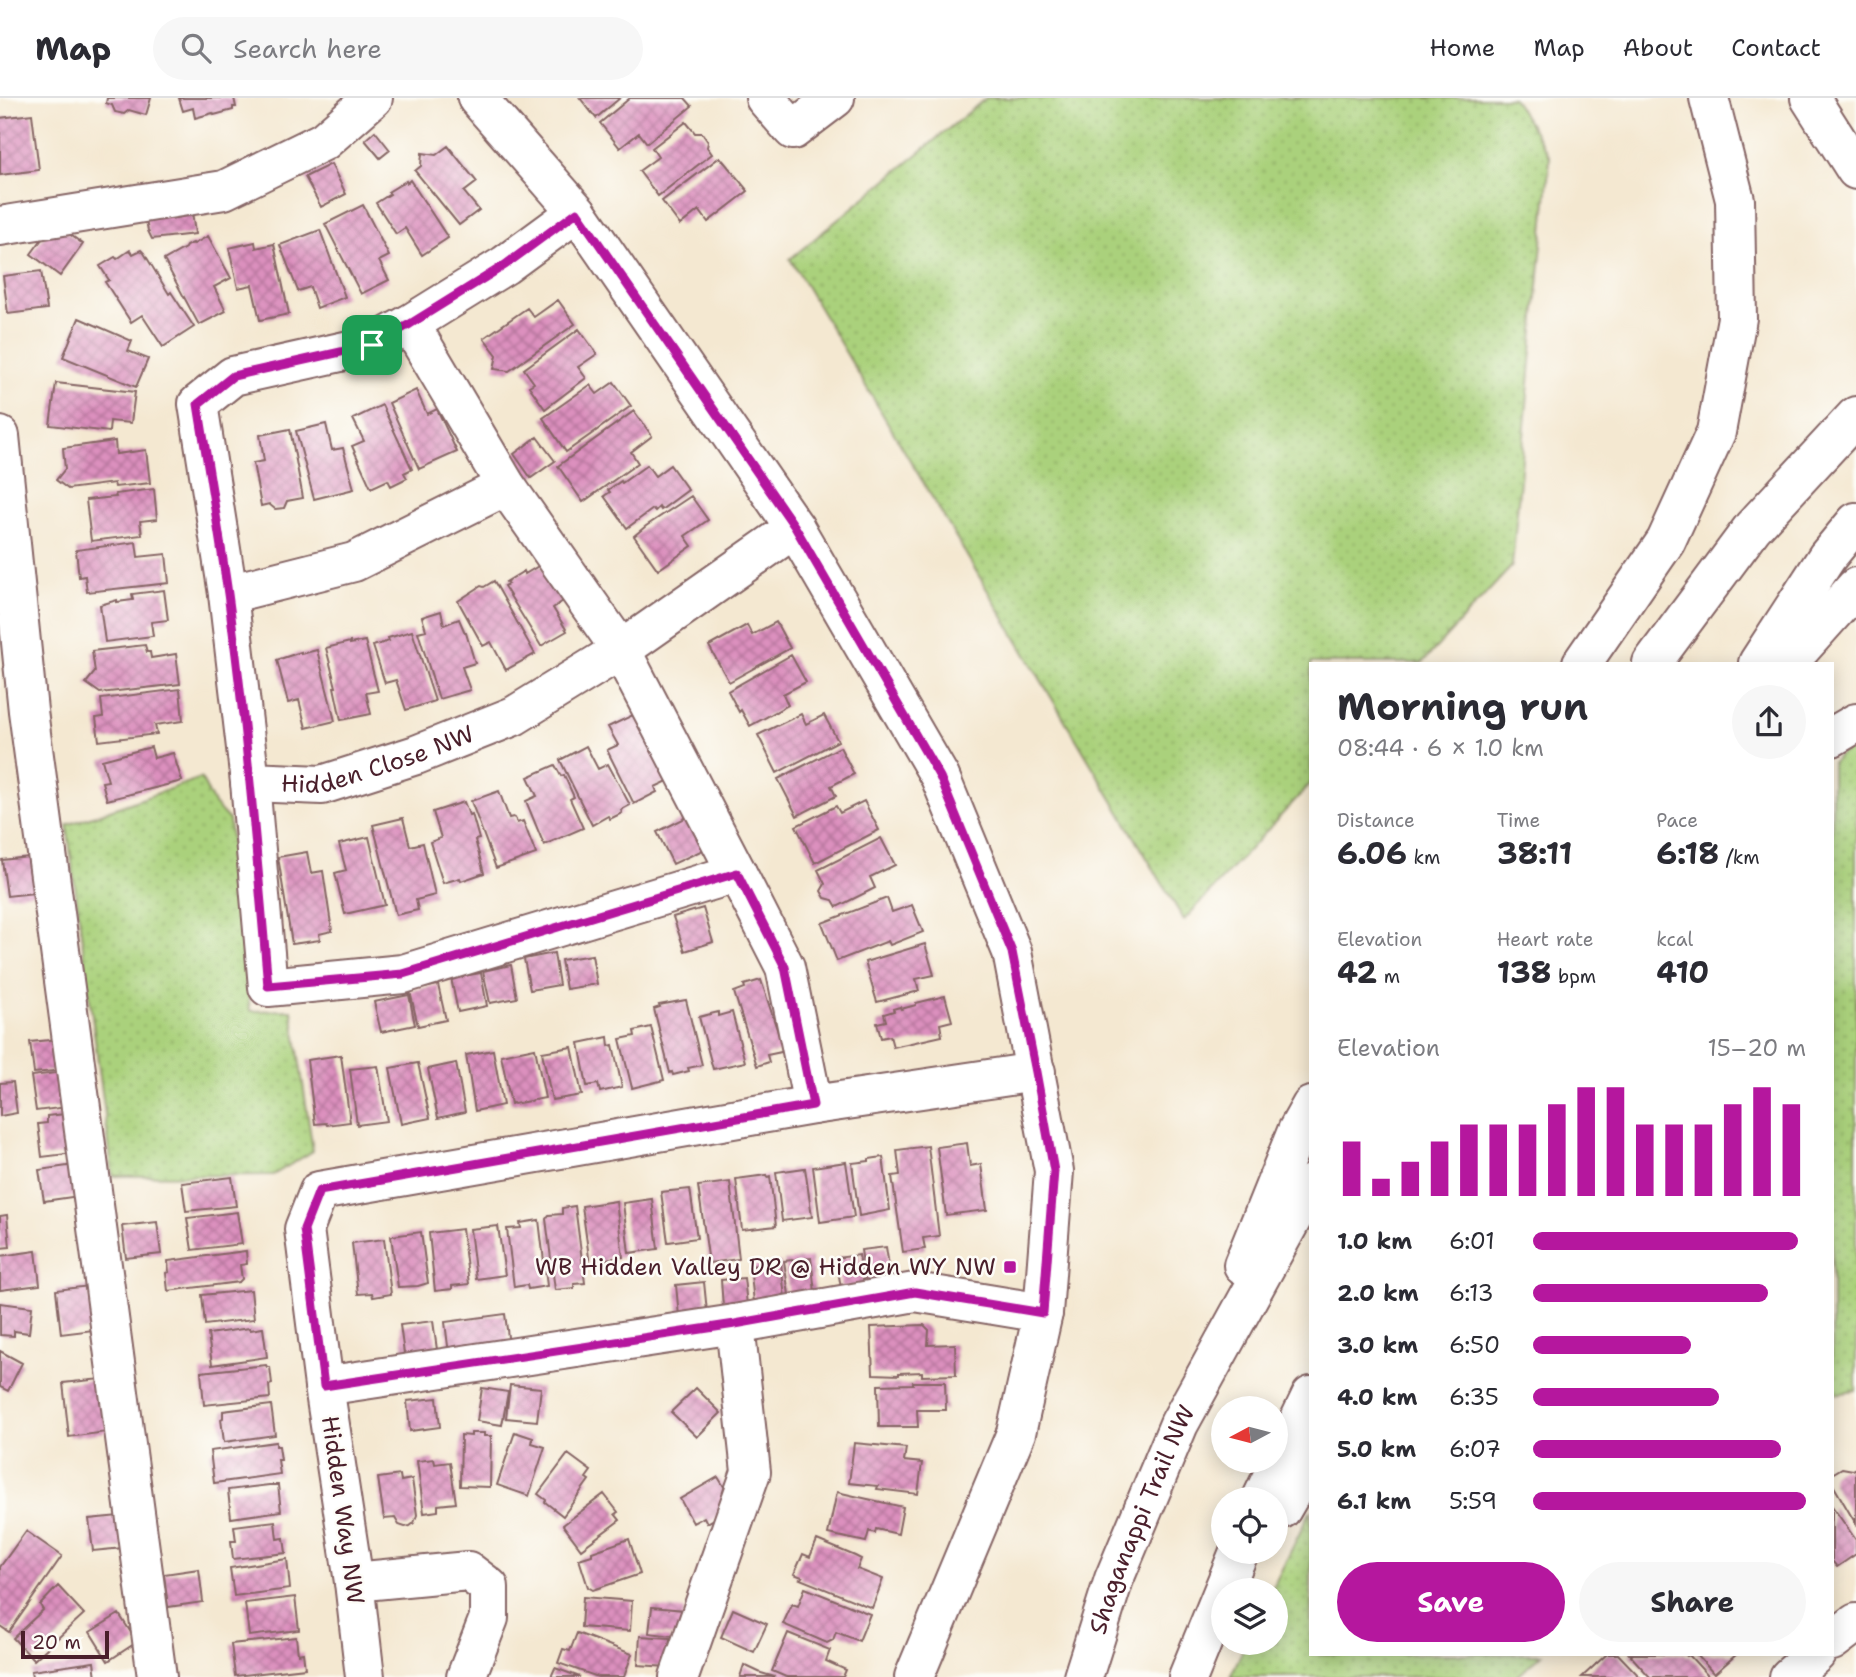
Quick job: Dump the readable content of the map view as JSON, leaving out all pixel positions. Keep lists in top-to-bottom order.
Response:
{
  "streets": {
    "street": ["Hidden Close NW", "Hidden Way NW", "Shaganappi Trail NW"]
  },
  "places": {
    "transit": ["WB Hidden Valley DR @ Hidden WY NW"]
  },
  "scale_bar": "20 m",
  "north": "left",
  "page": {
    "header": "Map",
    "search": "Search here",
    "nav": [
      "Home",
      "Map",
      "About",
      "Contact"
    ],
    "heading": ["Morning run", "08:44 · 6 × 1.0 km"],
    "stats": [
      ["Distance", "6.06 km"],
      ["Time", "38:11"],
      ["Pace", "6:18 /km"],
      ["Elevation", "42 m"],
      ["Heart rate", "138 bpm"],
      ["kcal", "410"]
    ],
    "chart": ["Elevation", "15–20 m"],
    "list": [
      {
        "name": "1.0 km",
        "note": "6:01"
      },
      {
        "name": "2.0 km",
        "note": "6:13"
      },
      {
        "name": "3.0 km",
        "note": "6:50"
      },
      {
        "name": "4.0 km",
        "note": "6:35"
      },
      {
        "name": "5.0 km",
        "note": "6:07"
      },
      {
        "name": "6.1 km",
        "note": "5:59"
      }
    ],
    "buttons": ["Save", "Share"],
    "scale": "20 m"
  }
}
